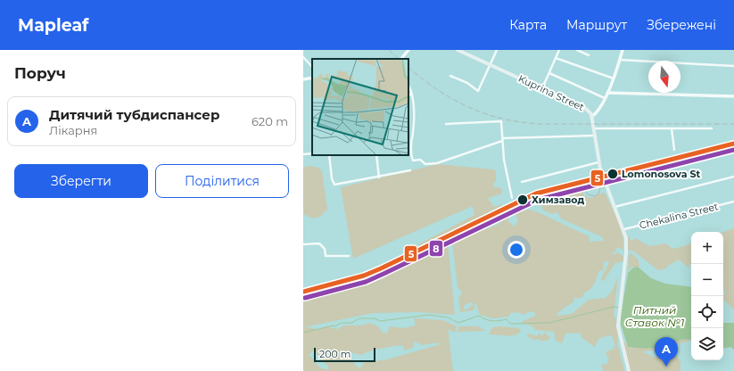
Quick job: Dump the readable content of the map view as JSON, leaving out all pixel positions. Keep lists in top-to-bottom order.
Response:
{
  "streets": {
    "main road": ["Kuprina Street"],
    "street": ["Chekalina Street"]
  },
  "crossings": [
    ["Kuprina Street", "Chekalina Street"]
  ],
  "water": ["Питний Ставок №1"],
  "places": ["Lomonosova St", "Химзавод"],
  "lines": ["transit line 5", "transit line 8"],
  "scale_bar": "200 m",
  "north": "bottom",
  "page": {
    "header": "Mapleaf",
    "nav": ["Карта", "Маршрут", "Збережені"],
    "heading": "Поруч",
    "list": [
      {
        "mark": "A",
        "name": "Дитячий тубдиспансер",
        "note": "Лікарня",
        "value": "620 m"
      }
    ],
    "buttons": ["Зберегти", "Поділитися"],
    "map_buttons": ["+", "−"],
    "pins": "A",
    "scale": "200 m"
  }
}
